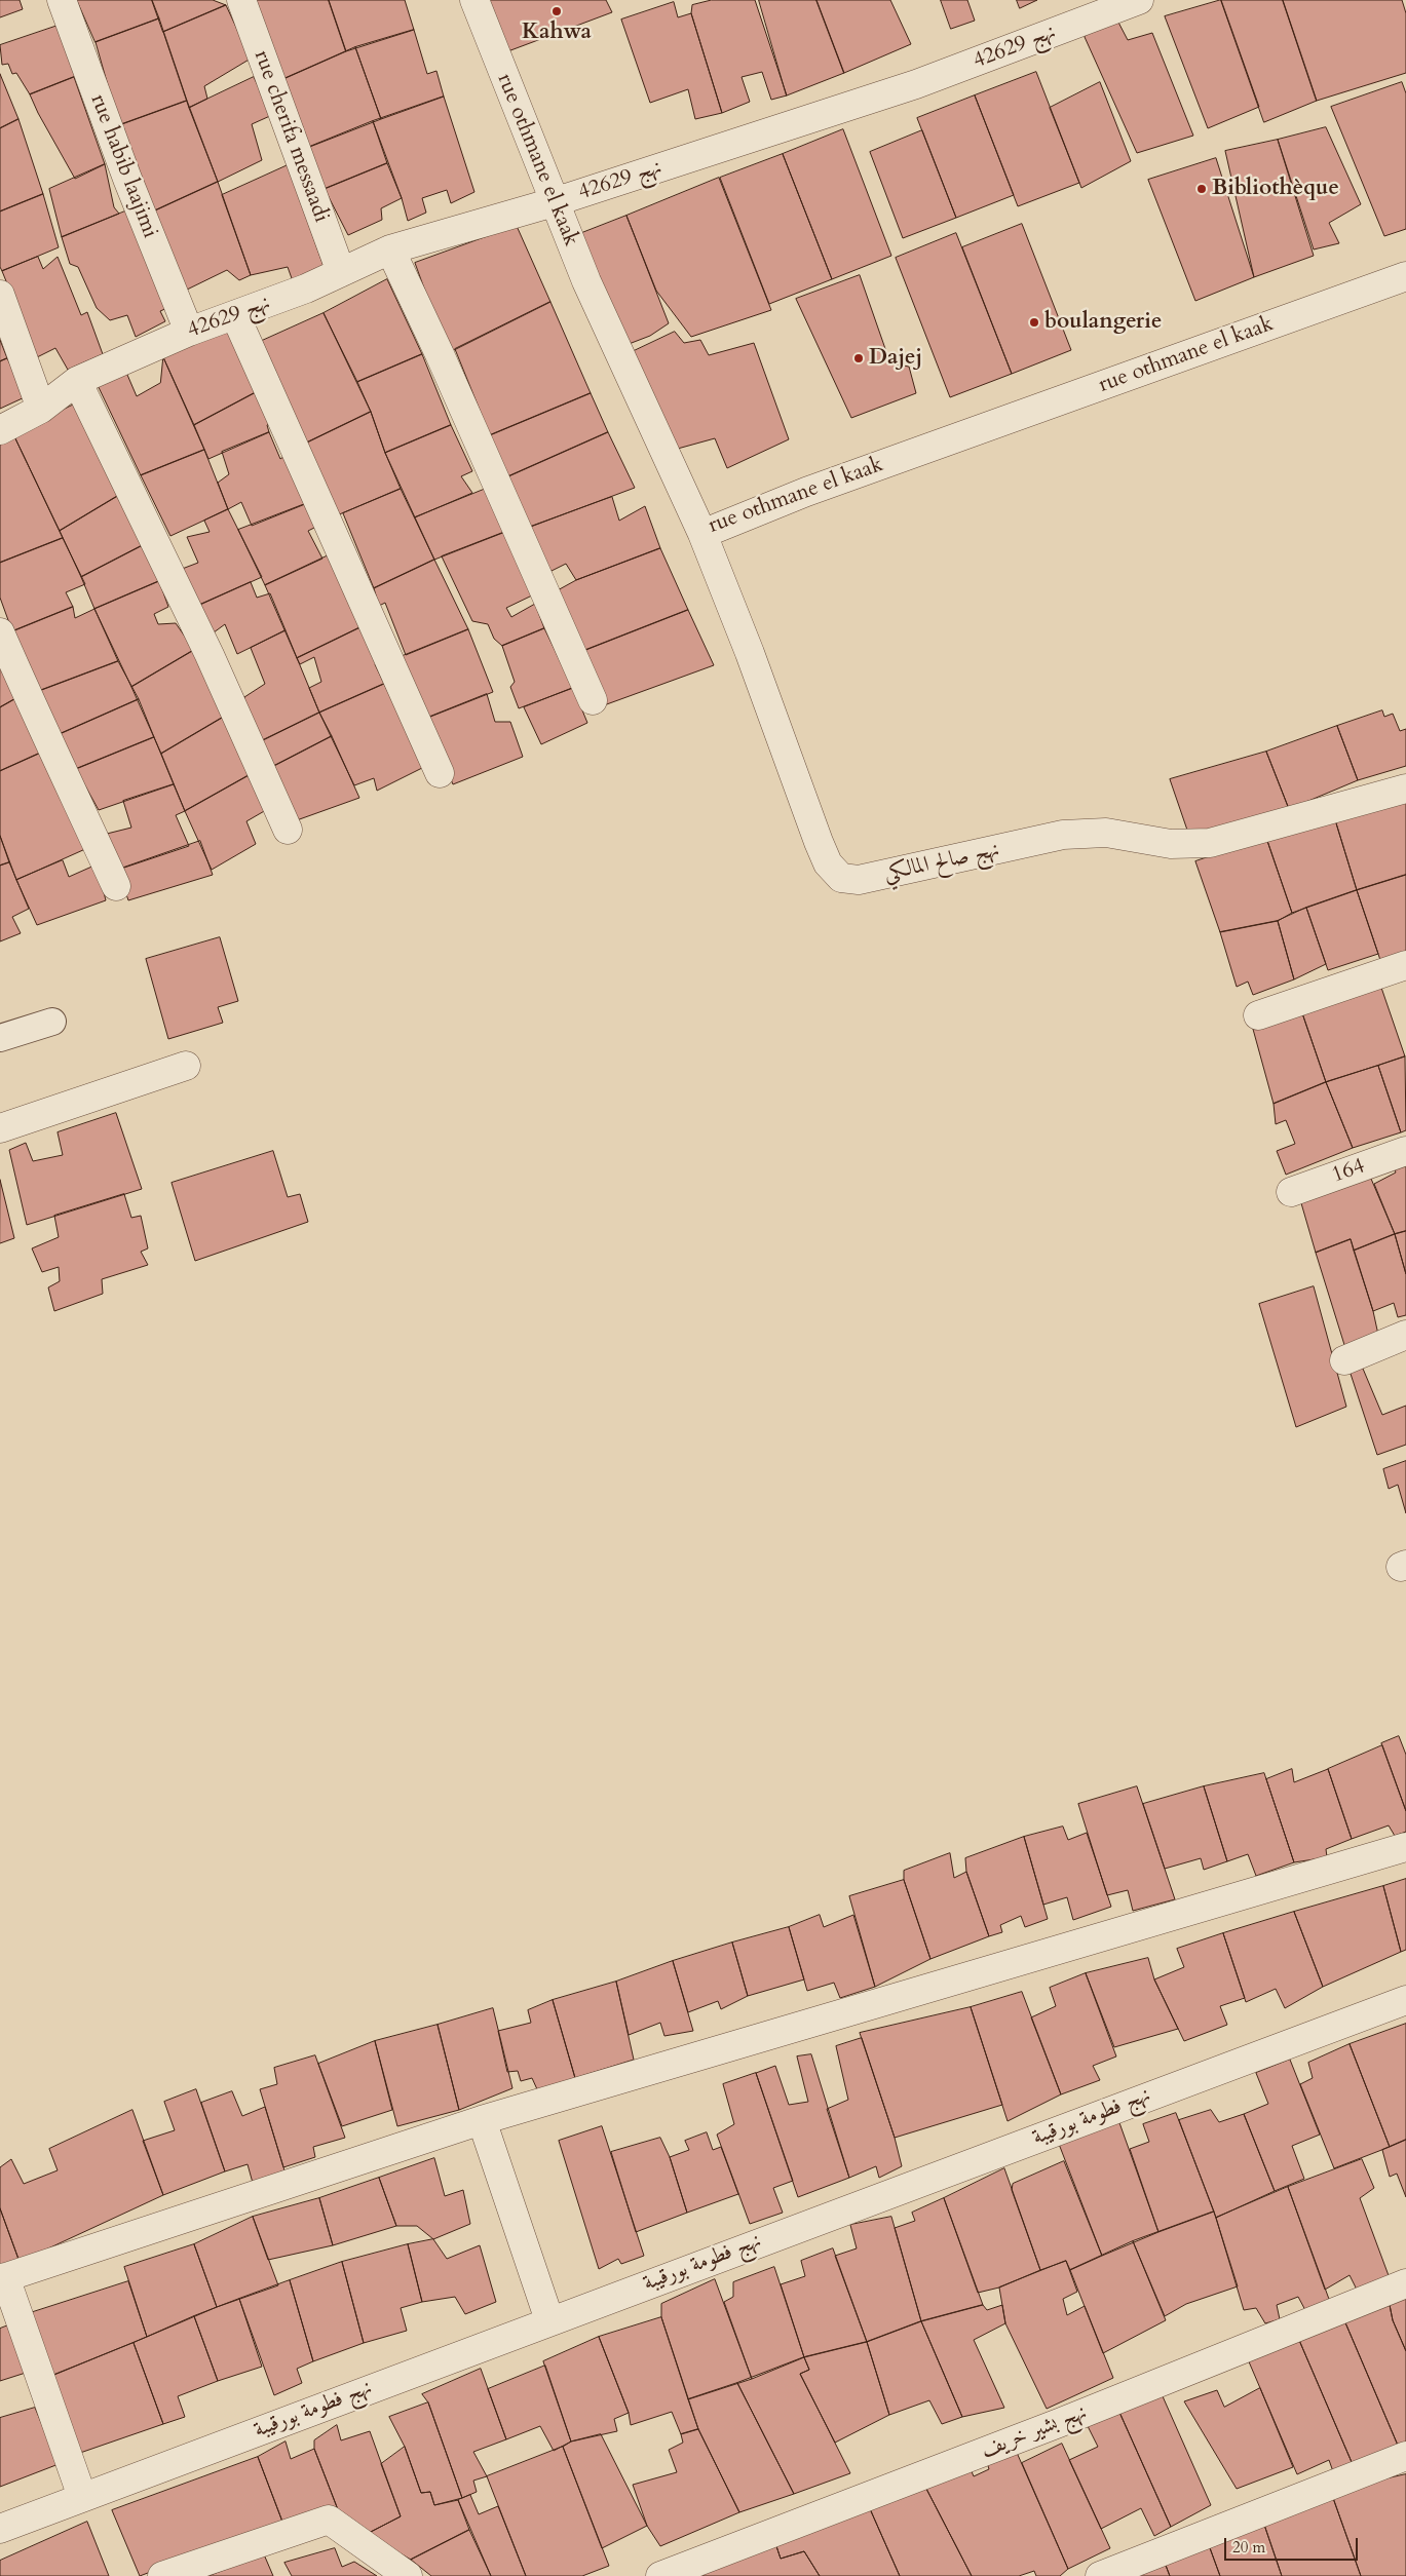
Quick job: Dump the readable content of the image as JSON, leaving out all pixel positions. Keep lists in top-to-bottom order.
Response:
{
  "streets": {
    "street": [
      "نهج 42629",
      "rue cherifa messaadi",
      "rue othmane el kaak",
      "rue habib laajimi",
      "نهج صالح المالكي",
      "164",
      "نهج فطومة بورقيبة",
      "نهج بشير خريف"
    ]
  },
  "crossings": [
    ["نهج 42629", "rue cherifa messaadi"],
    ["نهج 42629", "rue othmane el kaak"],
    ["نهج 42629", "rue habib laajimi"],
    ["rue othmane el kaak", "نهج صالح المالكي"]
  ],
  "places": [
    "Kahwa",
    "Bibliothèque",
    "boulangerie",
    "Dajej"
  ],
  "scale_bar": "20 m"
}
